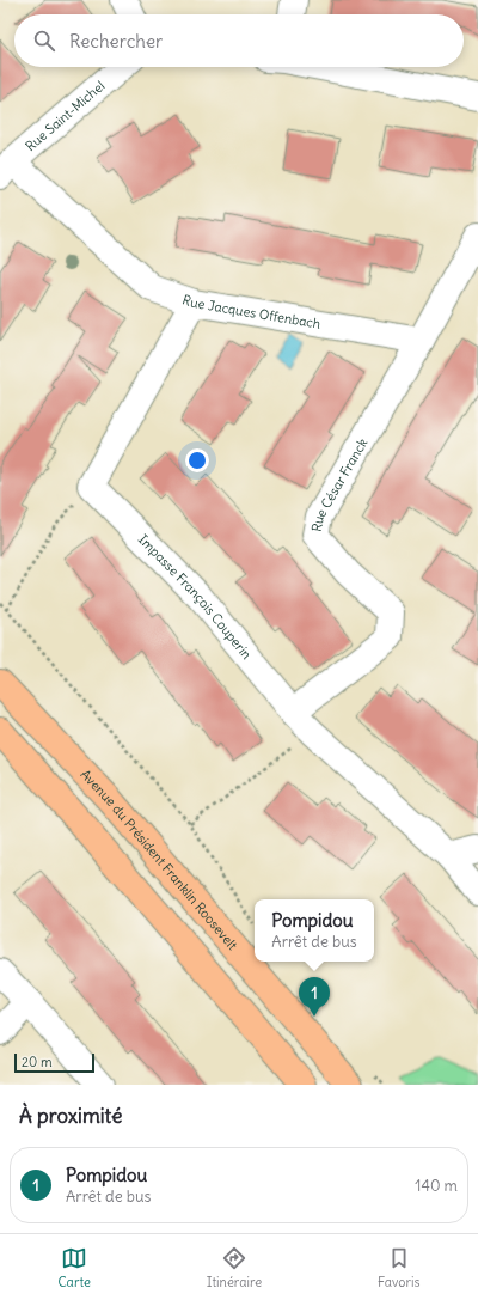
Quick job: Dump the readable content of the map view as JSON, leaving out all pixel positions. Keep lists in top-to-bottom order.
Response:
{
  "streets": {
    "main road": ["Avenue du Président Franklin Roosevelt"],
    "street": [
      "Rue Saint-Michel",
      "Rue Jacques Offenbach",
      "Rue César Franck",
      "Impasse François Couperin"
    ]
  },
  "crossings": [
    ["Rue Saint-Michel", "Rue Jacques Offenbach"],
    ["Rue Jacques Offenbach", "Rue César Franck"],
    ["Rue César Franck", "Impasse François Couperin"]
  ],
  "scale_bar": "20 m",
  "page": {
    "search": "Rechercher",
    "popup": ["Pompidou", "Arrêt de bus"],
    "pins": "1",
    "scale": "20 m",
    "heading": "À proximité",
    "list": [
      {
        "mark": "1",
        "name": "Pompidou",
        "note": "Arrêt de bus",
        "value": "140 m"
      }
    ],
    "nav": ["Carte", "Itinéraire", "Favoris"]
  }
}
